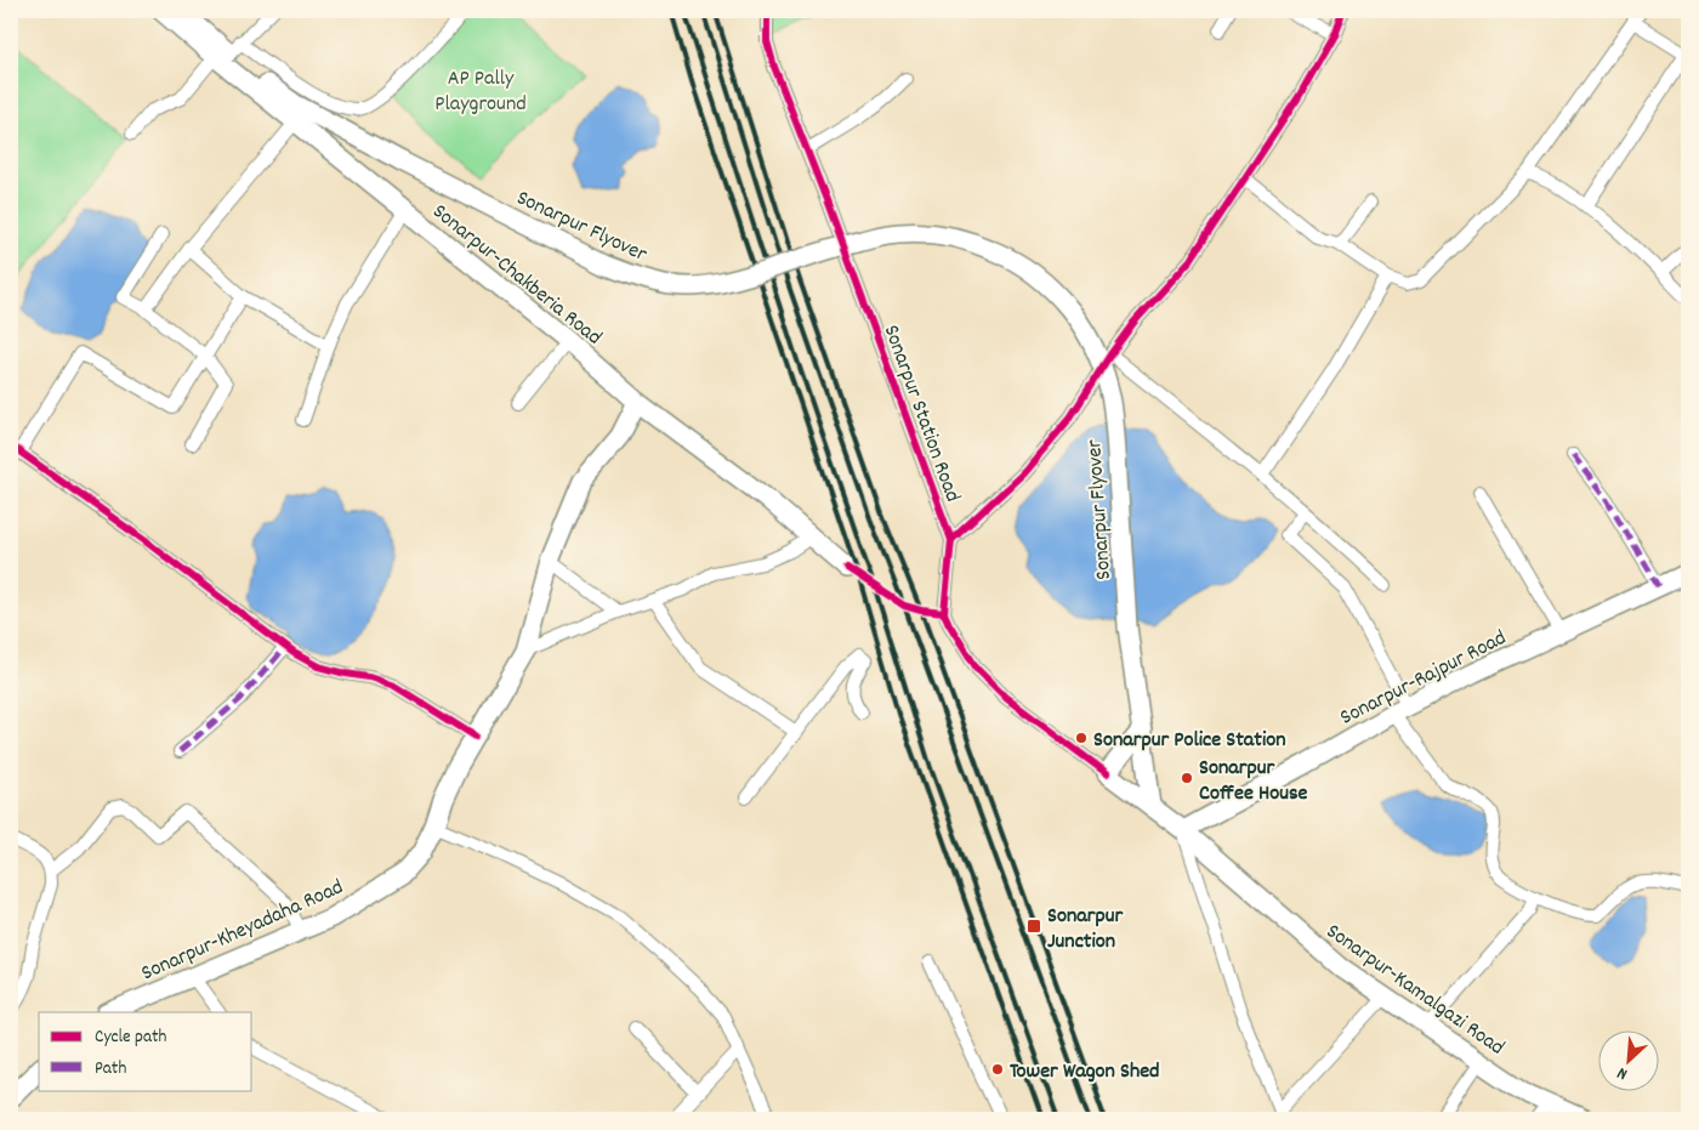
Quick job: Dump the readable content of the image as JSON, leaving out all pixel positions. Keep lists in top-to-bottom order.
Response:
{
  "streets": {
    "main road": [
      "Sonarpur Flyover",
      "Sonarpur-Chakberia Road",
      "Sonarpur-Rajpur Road",
      "Sonarpur-Kheyadaha Road",
      "Sonarpur-Kamalgazi Road"
    ],
    "street": ["Sonarpur Station Road"]
  },
  "crossings": [
    ["Sonarpur Flyover", "Sonarpur-Chakberia Road"],
    ["Sonarpur Flyover", "Sonarpur-Kamalgazi Road"],
    ["Sonarpur-Chakberia Road", "Sonarpur-Kheyadaha Road"],
    ["Sonarpur-Rajpur Road", "Sonarpur-Kamalgazi Road"]
  ],
  "parks": ["AP Pally Playground"],
  "places": {
    "other": ["Sonarpur Police Station", "Sonarpur Coffee House", "Tower Wagon Shed"],
    "transit": ["Sonarpur Junction"]
  },
  "legend": ["Cycle path", "Path"],
  "north": "bottom left"
}
